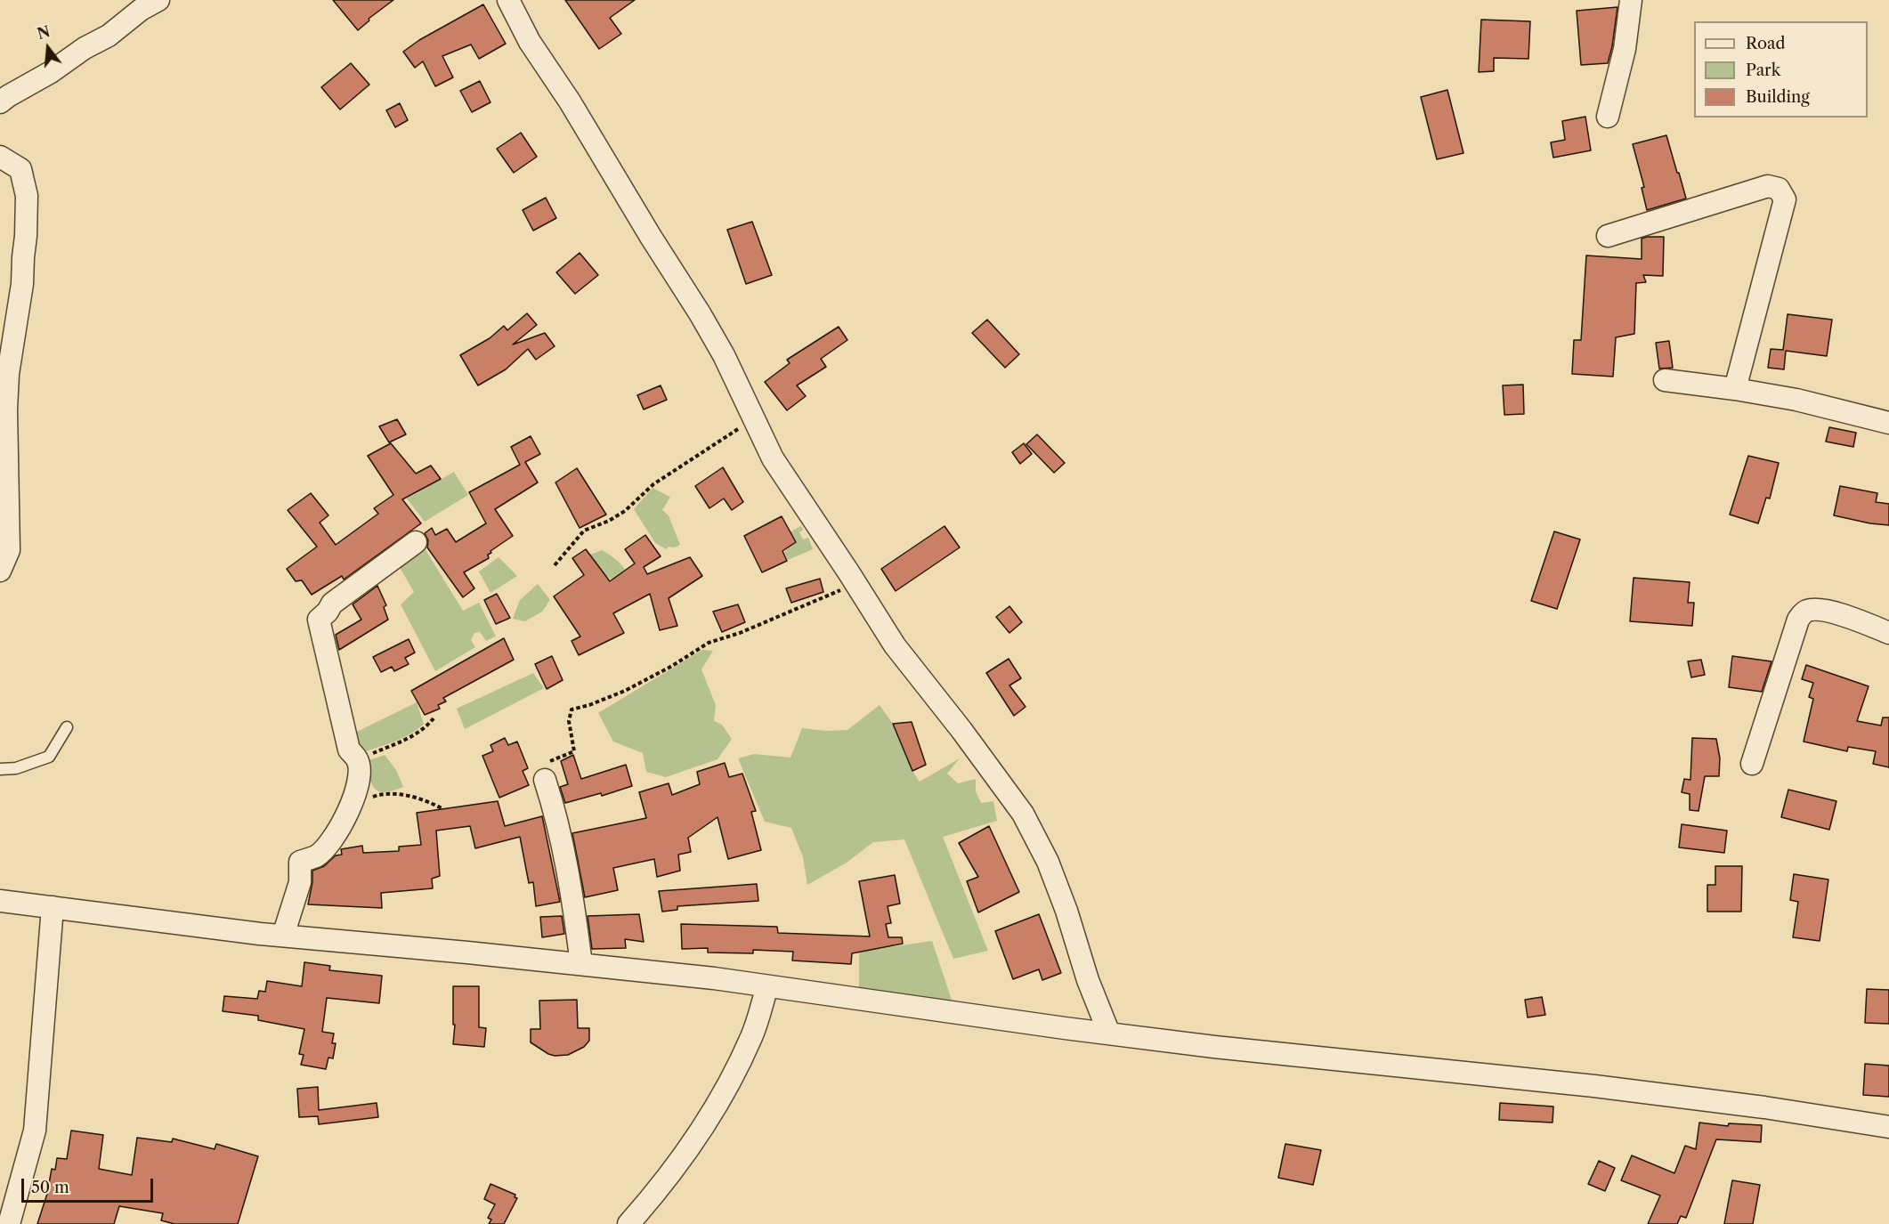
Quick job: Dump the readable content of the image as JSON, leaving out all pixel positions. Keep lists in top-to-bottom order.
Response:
{
  "legend": ["Road", "Park", "Building"],
  "scale_bar": "50 m",
  "north": "top"
}
